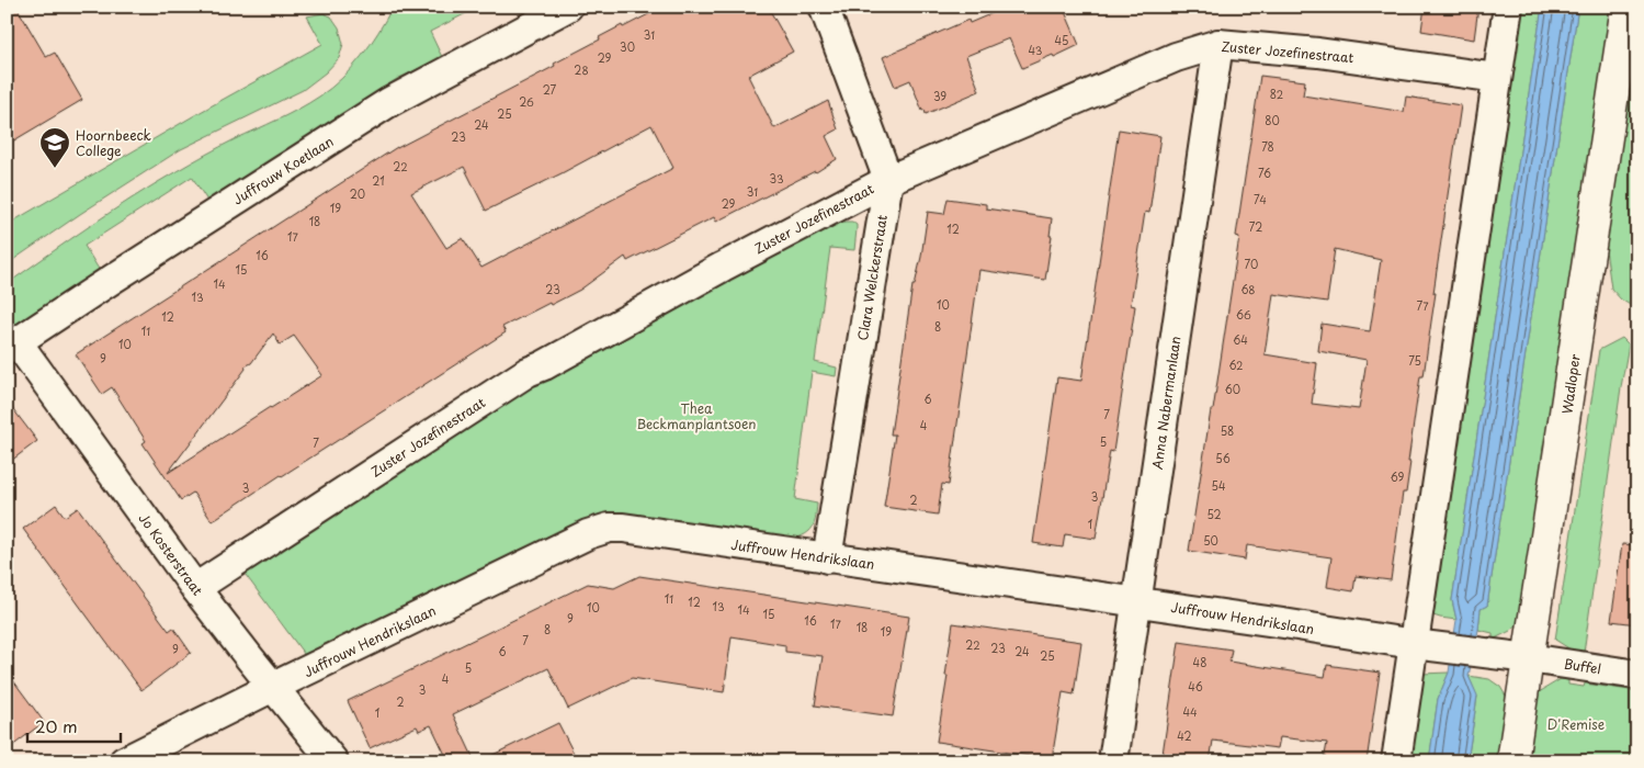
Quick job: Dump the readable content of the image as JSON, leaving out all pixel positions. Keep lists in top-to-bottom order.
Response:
{
  "streets": {
    "street": [
      "Zuster Jozefinestraat",
      "Juffrouw Koetlaan",
      "Clara Welckerstraat",
      "Wadloper",
      "Anna Nabermanlaan",
      "Jo Kosterstraat",
      "Juffrouw Hendrikslaan",
      "Buffel"
    ]
  },
  "crossings": [
    ["Zuster Jozefinestraat", "Clara Welckerstraat"],
    ["Zuster Jozefinestraat", "Anna Nabermanlaan"],
    ["Zuster Jozefinestraat", "Jo Kosterstraat"],
    ["Juffrouw Koetlaan", "Jo Kosterstraat"],
    ["Clara Welckerstraat", "Juffrouw Hendrikslaan"],
    ["Wadloper", "Juffrouw Hendrikslaan"],
    ["Wadloper", "Buffel"],
    ["Anna Nabermanlaan", "Juffrouw Hendrikslaan"],
    ["Jo Kosterstraat", "Juffrouw Hendrikslaan"],
    ["Juffrouw Hendrikslaan", "Buffel"]
  ],
  "parks": ["Thea Beckmanplantsoen", "D'Remise"],
  "places": {
    "school or university": ["Hoornbeeck College"]
  },
  "house_numbers": [
    "31",
    "45",
    "30",
    "43",
    "29",
    "28",
    "27",
    "82",
    "39",
    "26",
    "25",
    "80",
    "24",
    "23",
    "78",
    "22",
    "76",
    "33",
    "21",
    "31",
    "20",
    "74",
    "29",
    "19",
    "18",
    "72",
    "12",
    "17",
    "16",
    "70",
    "15",
    "14",
    "23",
    "68",
    "13",
    "10",
    "77",
    "66",
    "12",
    "8",
    "11",
    "64",
    "10",
    "9",
    "75",
    "62",
    "60",
    "6",
    "7",
    "4",
    "58",
    "5",
    "7",
    "56",
    "69",
    "54",
    "3",
    "3",
    "2",
    "52",
    "1",
    "50",
    "11",
    "12",
    "13",
    "10",
    "14",
    "15",
    "9",
    "16",
    "17",
    "18",
    "8",
    "19",
    "7",
    "22",
    "23",
    "9",
    "6",
    "24",
    "25",
    "48",
    "5",
    "4",
    "46",
    "3",
    "2",
    "44",
    "1",
    "42"
  ],
  "scale_bar": "20 m"
}
